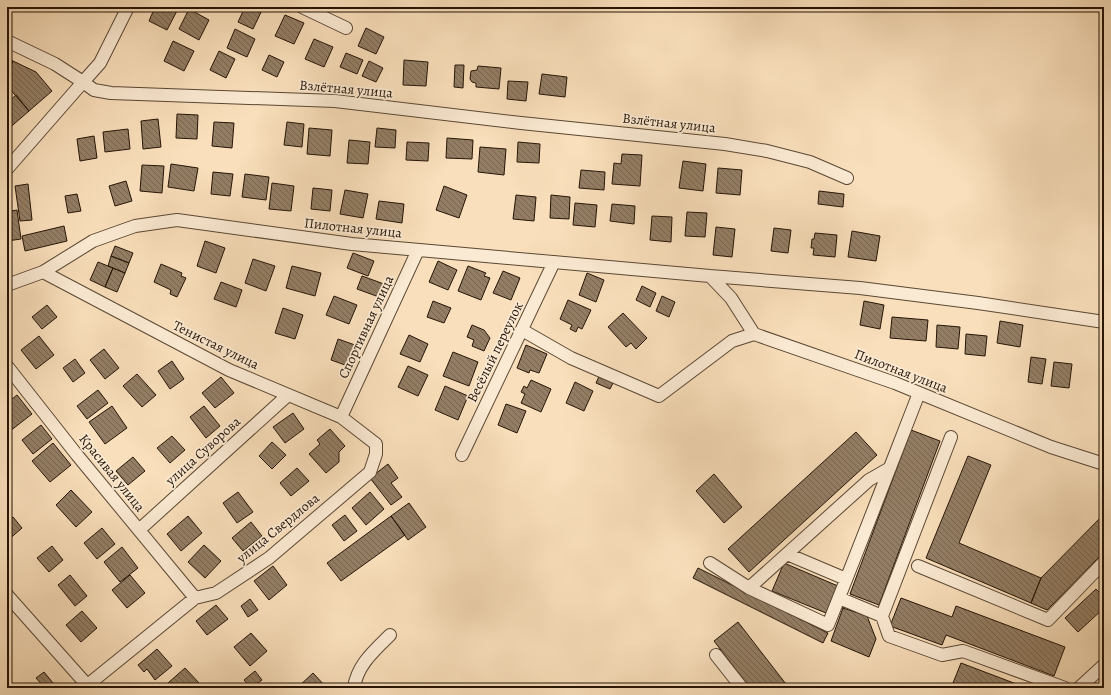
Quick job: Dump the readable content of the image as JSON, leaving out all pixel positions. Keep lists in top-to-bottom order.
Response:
{
  "streets": {
    "street": [
      "Взлётная улица",
      "Пилотная улица",
      "Спортивная улица",
      "Тенистая улица",
      "Весёлый переулок",
      "улица Суворова",
      "Красивая улица",
      "улица Свердлова"
    ]
  },
  "crossings": [
    ["Пилотная улица", "Спортивная улица"],
    ["Пилотная улица", "Тенистая улица"],
    ["Пилотная улица", "Весёлый переулок"],
    ["Спортивная улица", "Тенистая улица"],
    ["Тенистая улица", "улица Суворова"],
    ["Тенистая улица", "улица Свердлова"],
    ["улица Суворова", "Красивая улица"],
    ["Красивая улица", "улица Свердлова"]
  ]
}
